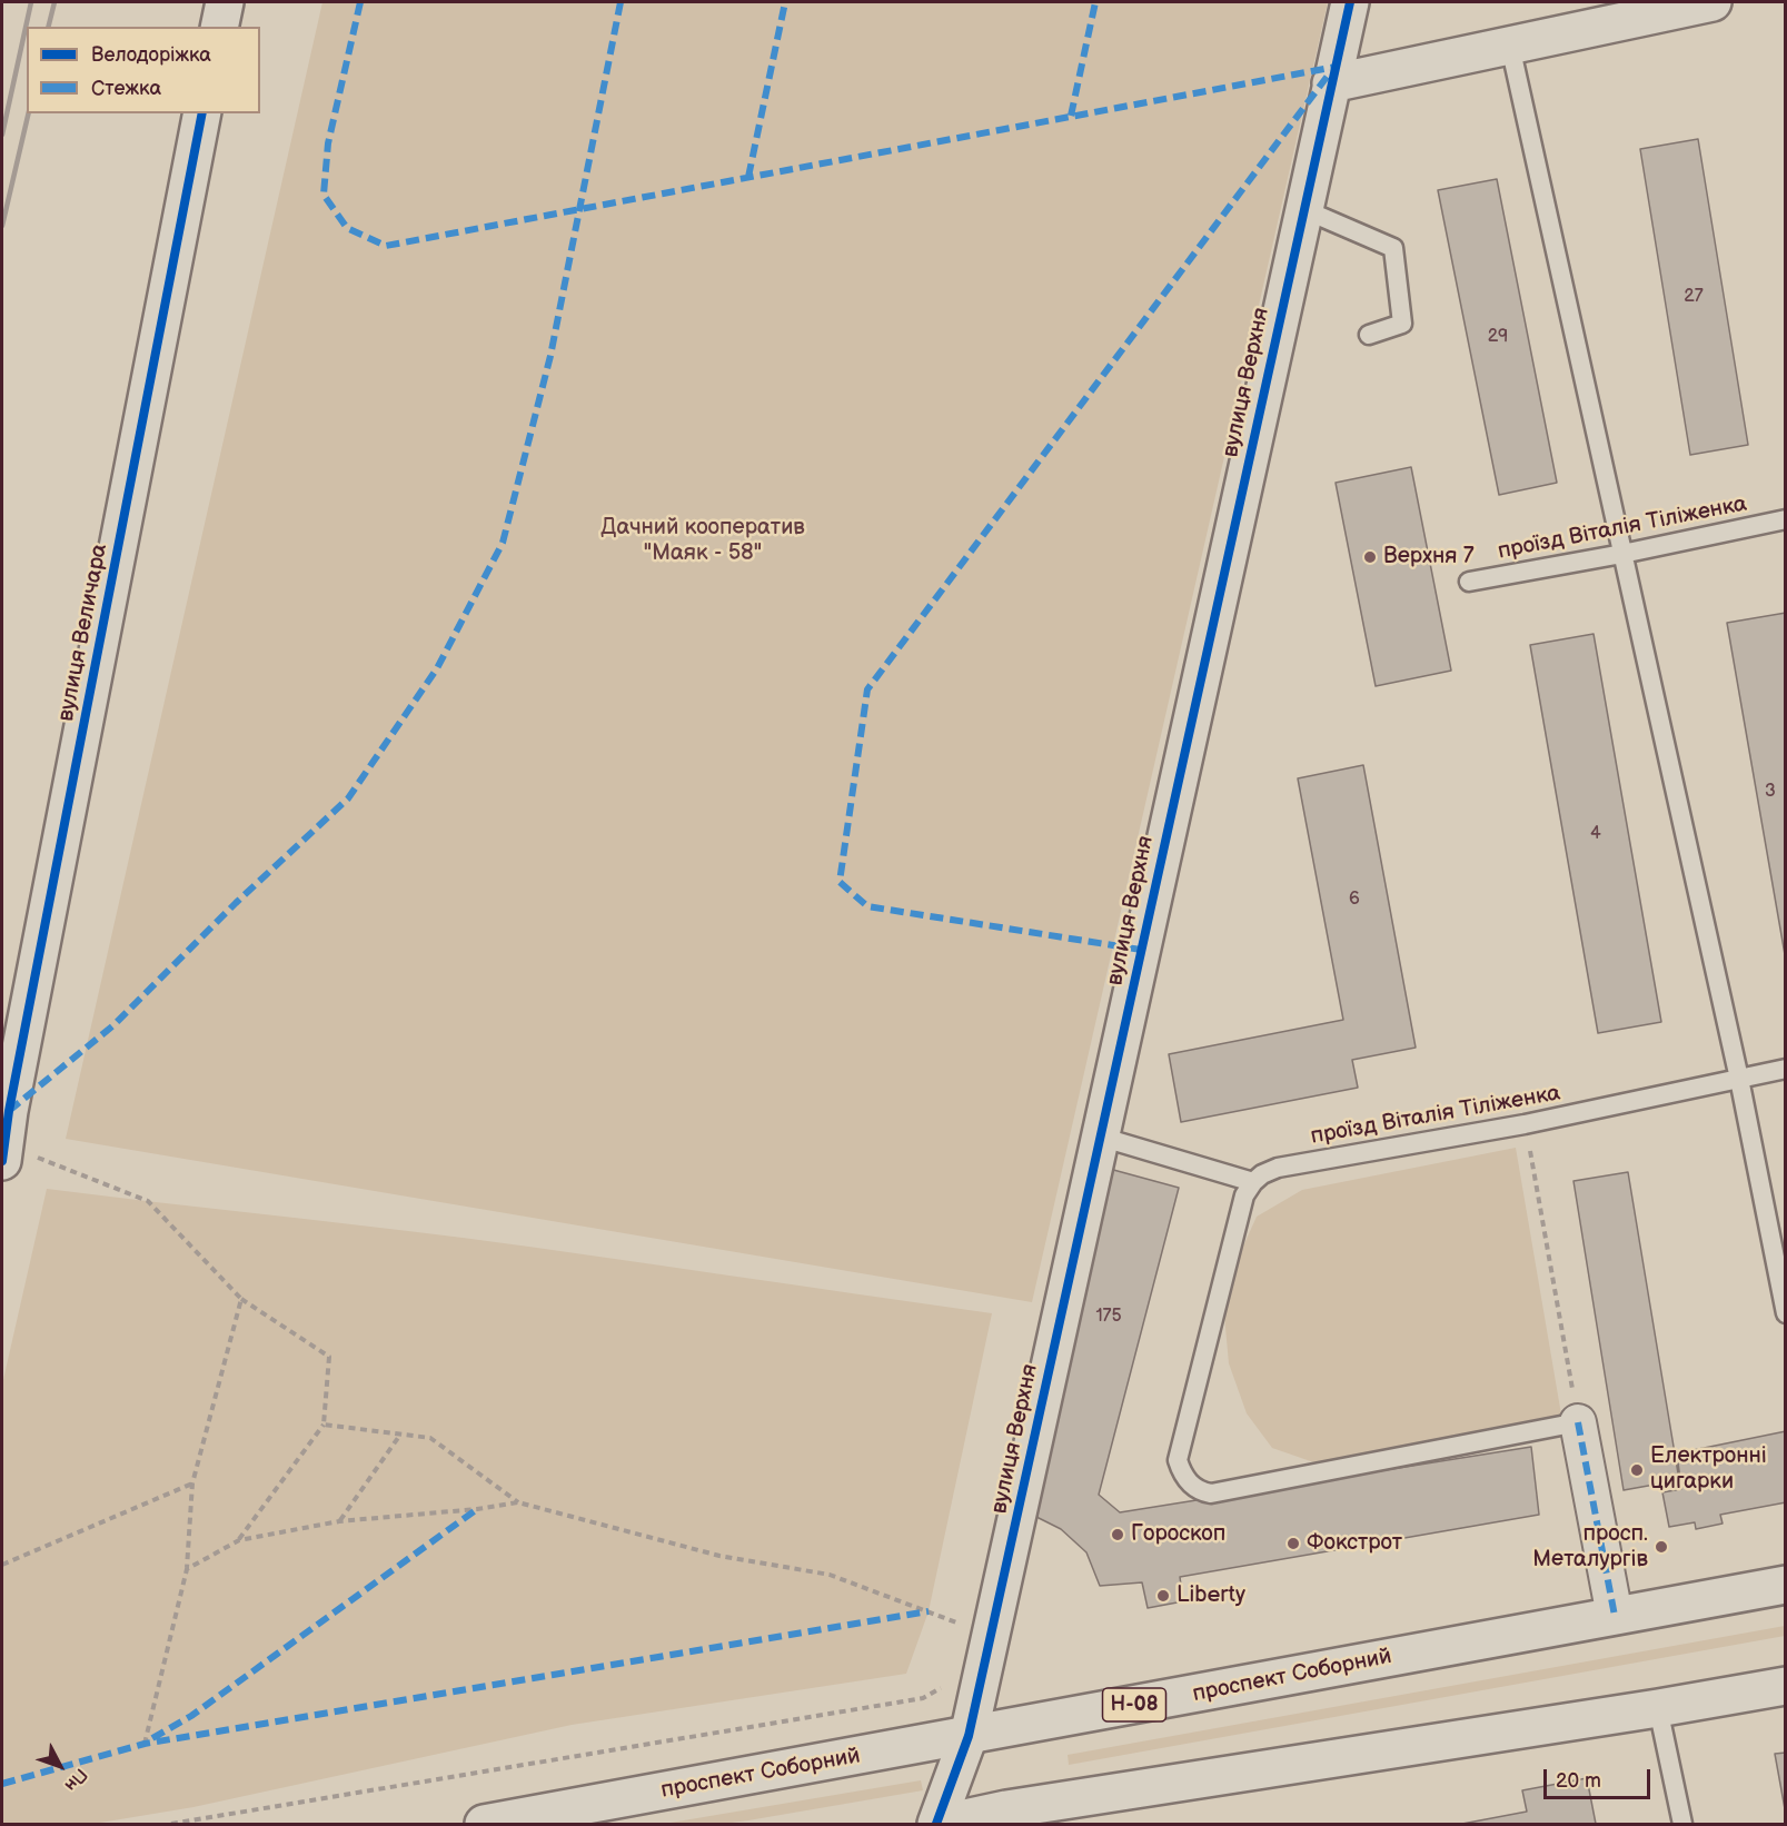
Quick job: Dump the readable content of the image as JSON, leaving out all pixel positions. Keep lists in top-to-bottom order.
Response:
{
  "streets": {
    "street": [
      "вулиця Верхня",
      "вулиця Величара",
      "проспект Соборний",
      "Н-08"
    ],
    "lane": ["проїзд Віталія Тіліженка"]
  },
  "crossings": [
    ["вулиця Верхня", "проспект Соборний"]
  ],
  "parks": ["Дачний кооператив \"Маяк - 58\""],
  "places": [
    "Верхня 7",
    "Електронні цигарки",
    "Гороскоп",
    "Фокстрот",
    "просп. Металургів",
    "Liberty"
  ],
  "house_numbers": [
    "27",
    "29",
    "3",
    "4",
    "6",
    "175"
  ],
  "legend": ["Велодоріжка", "Стежка"],
  "scale_bar": "20 m",
  "north": "bottom right"
}
